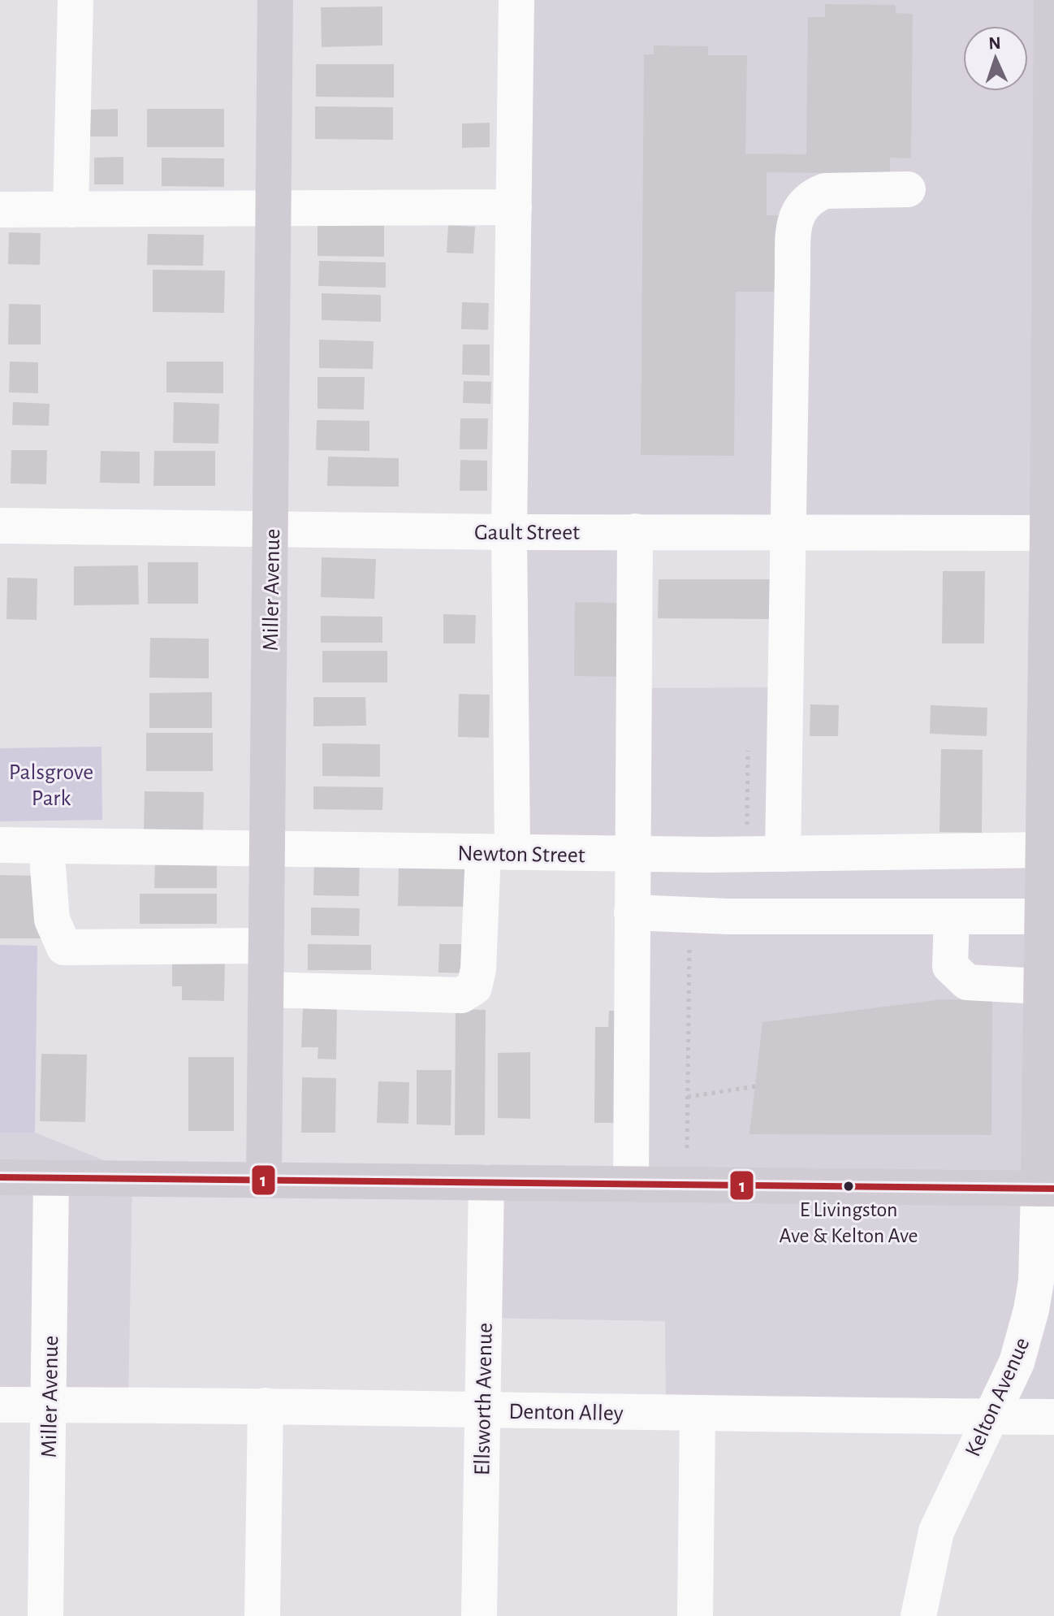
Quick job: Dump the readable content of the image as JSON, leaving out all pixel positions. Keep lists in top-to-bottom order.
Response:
{
  "streets": {
    "main road": ["Miller Avenue", "Kelton Avenue"],
    "street": [
      "Gault Street",
      "Newton Street",
      "Ellsworth Avenue",
      "Denton Alley"
    ]
  },
  "crossings": [
    ["Gault Street", "Miller Avenue"],
    ["Gault Street", "Kelton Avenue"],
    ["Miller Avenue", "Newton Street"],
    ["Miller Avenue", "Denton Alley"],
    ["Newton Street", "Kelton Avenue"],
    ["Kelton Avenue", "Denton Alley"],
    ["Ellsworth Avenue", "Denton Alley"]
  ],
  "parks": ["Palsgrove Park"],
  "places": ["E Livingston Ave & Kelton Ave"],
  "lines": ["transit line 1"],
  "north": "top"
}
